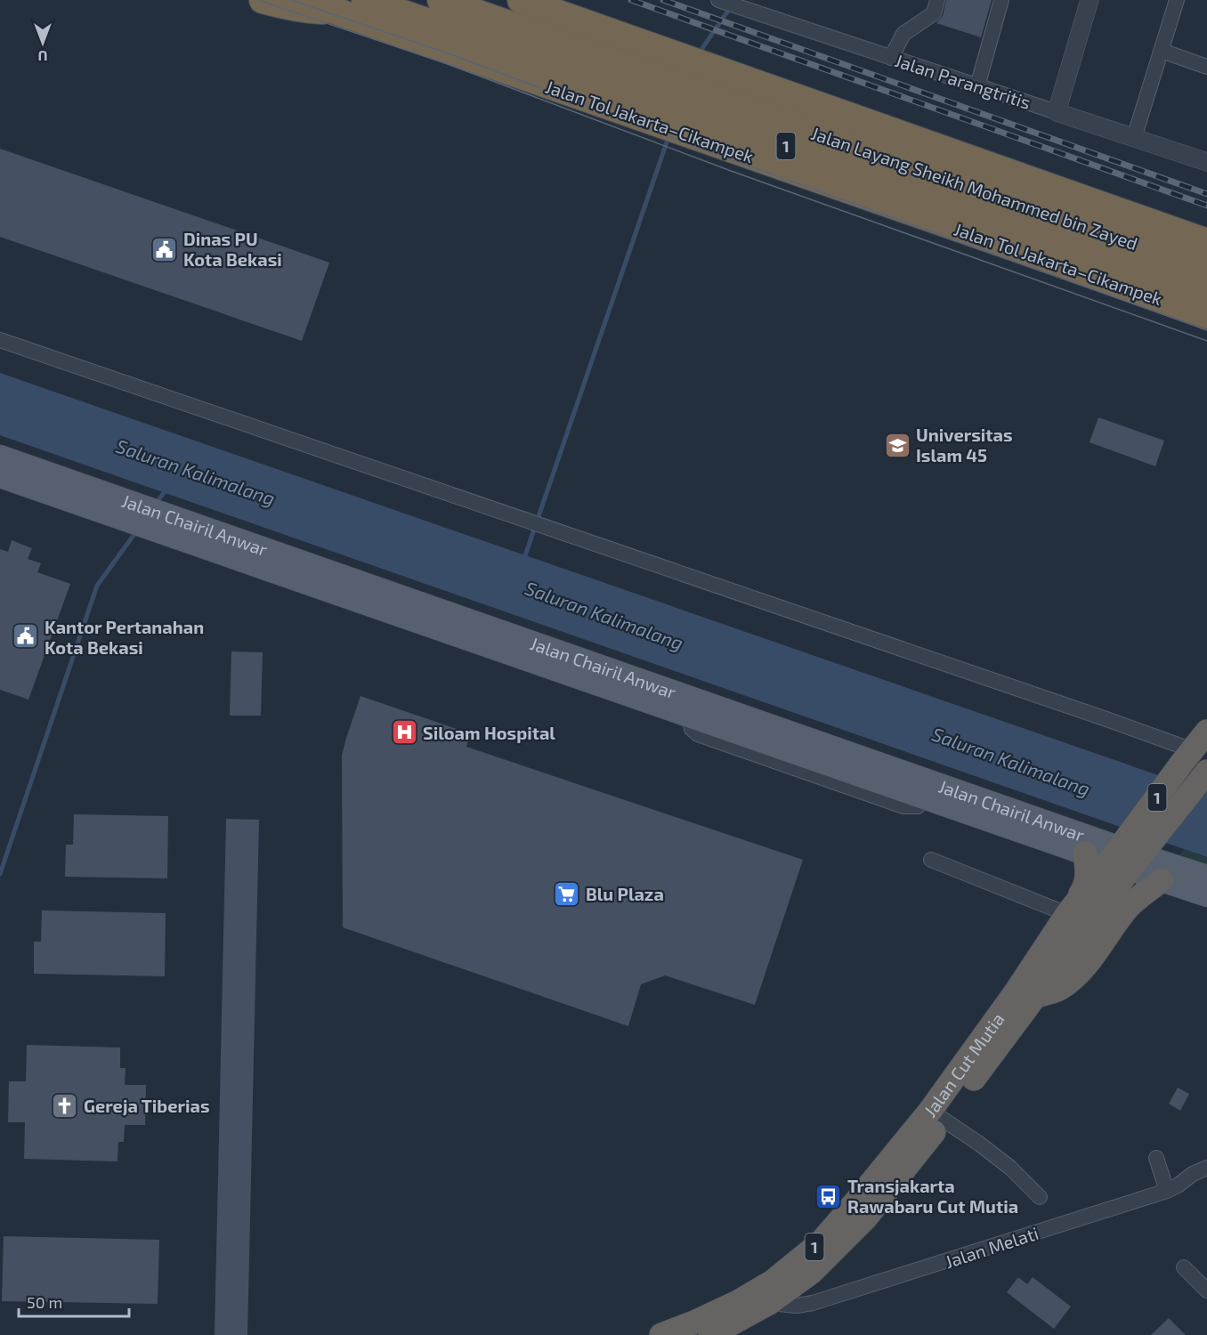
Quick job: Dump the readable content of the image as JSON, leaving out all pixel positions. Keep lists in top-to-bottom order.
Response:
{
  "streets": {
    "highway": [
      "Jalan Tol Jakarta–Cikampek",
      "1",
      "Jalan Layang Sheikh Mohammed bin Zayed",
      "Jalan Cut Mutia"
    ],
    "main road": ["Jalan Chairil Anwar"],
    "street": ["Jalan Parangtritis", "Jalan Melati"]
  },
  "crossings": [
    ["Jalan Chairil Anwar", "Jalan Cut Mutia"],
    ["Jalan Cut Mutia", "Jalan Melati"]
  ],
  "water": ["Saluran Kalimalang"],
  "places": {
    "public building": ["Dinas PU Kota Bekasi", "Kantor Pertanahan Kota Bekasi"],
    "school or university": ["Universitas Islam 45"],
    "hospital": ["Siloam Hospital"],
    "supermarket": ["Blu Plaza"],
    "church": ["Gereja Tiberias"],
    "bus stop": ["Transjakarta Rawabaru Cut Mutia"]
  },
  "scale_bar": "50 m",
  "north": "bottom"
}
